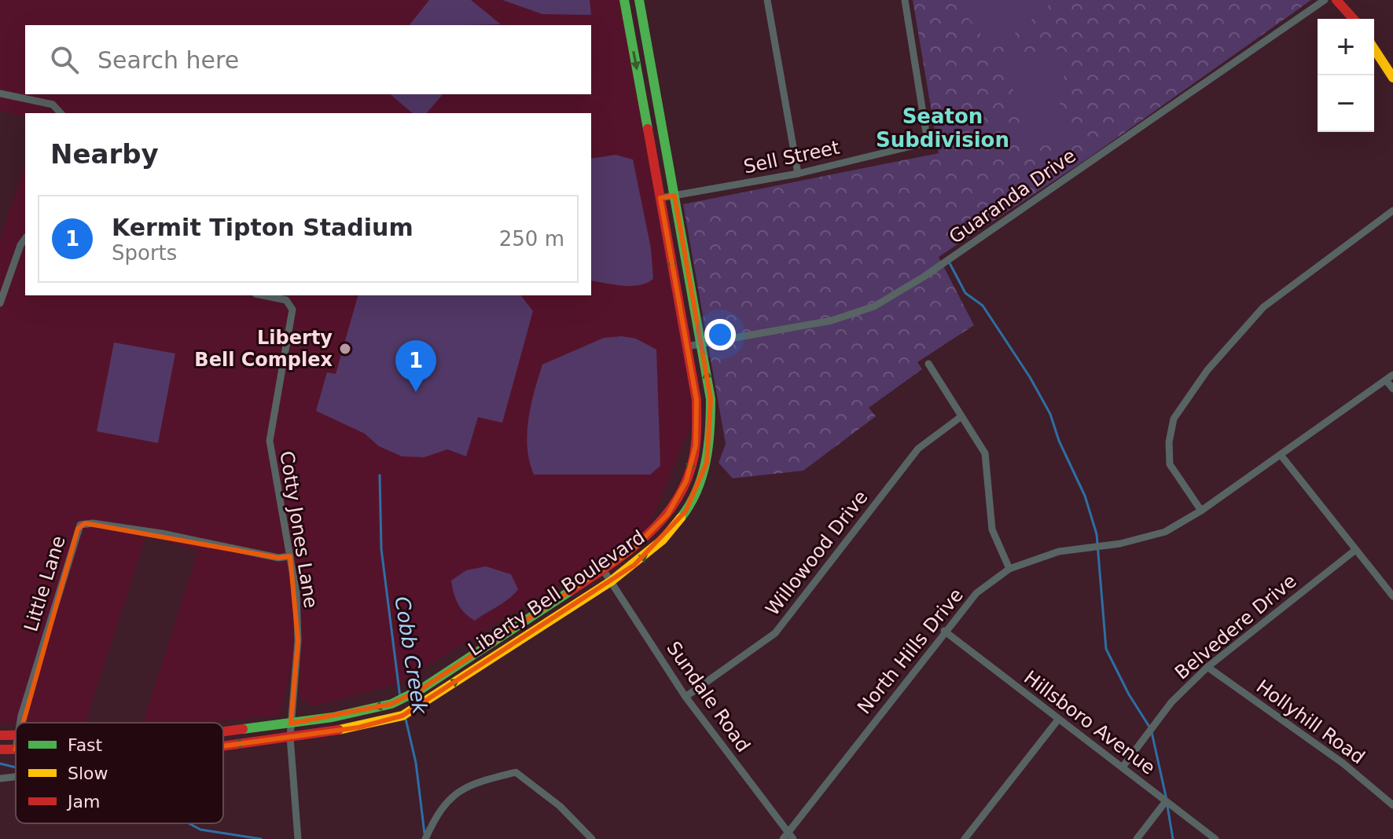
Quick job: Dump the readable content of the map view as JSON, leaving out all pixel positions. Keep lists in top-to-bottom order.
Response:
{
  "streets": {
    "street": [
      "Sell Street",
      "Guaranda Drive",
      "Cotty Jones Lane",
      "Willowood Drive",
      "Little Lane",
      "Liberty Bell Boulevard",
      "Belvedere Drive",
      "North Hills Drive",
      "Sundale Road",
      "Hollyhill Road",
      "Hillsboro Avenue"
    ]
  },
  "crossings": [
    ["Sell Street", "Liberty Bell Boulevard"],
    ["Guaranda Drive", "Liberty Bell Boulevard"],
    ["Cotty Jones Lane", "Little Lane"],
    ["Cotty Jones Lane", "Liberty Bell Boulevard"],
    ["Willowood Drive", "Sundale Road"],
    ["Little Lane", "Liberty Bell Boulevard"],
    ["Liberty Bell Boulevard", "Sundale Road"],
    ["Belvedere Drive", "Hollyhill Road"],
    ["Belvedere Drive", "Hillsboro Avenue"],
    ["North Hills Drive", "Sundale Road"],
    ["North Hills Drive", "Hillsboro Avenue"]
  ],
  "districts": ["Seaton Subdivision"],
  "water": ["Cobb Creek"],
  "places": ["Liberty Bell Complex"],
  "legend": ["Fast", "Slow", "Jam"],
  "page": {
    "map_buttons": ["+", "−"],
    "search": "Search here",
    "heading": "Nearby",
    "list": [
      {
        "mark": "1",
        "name": "Kermit Tipton Stadium",
        "note": "Sports",
        "value": "250 m"
      }
    ],
    "pins": "1"
  }
}
